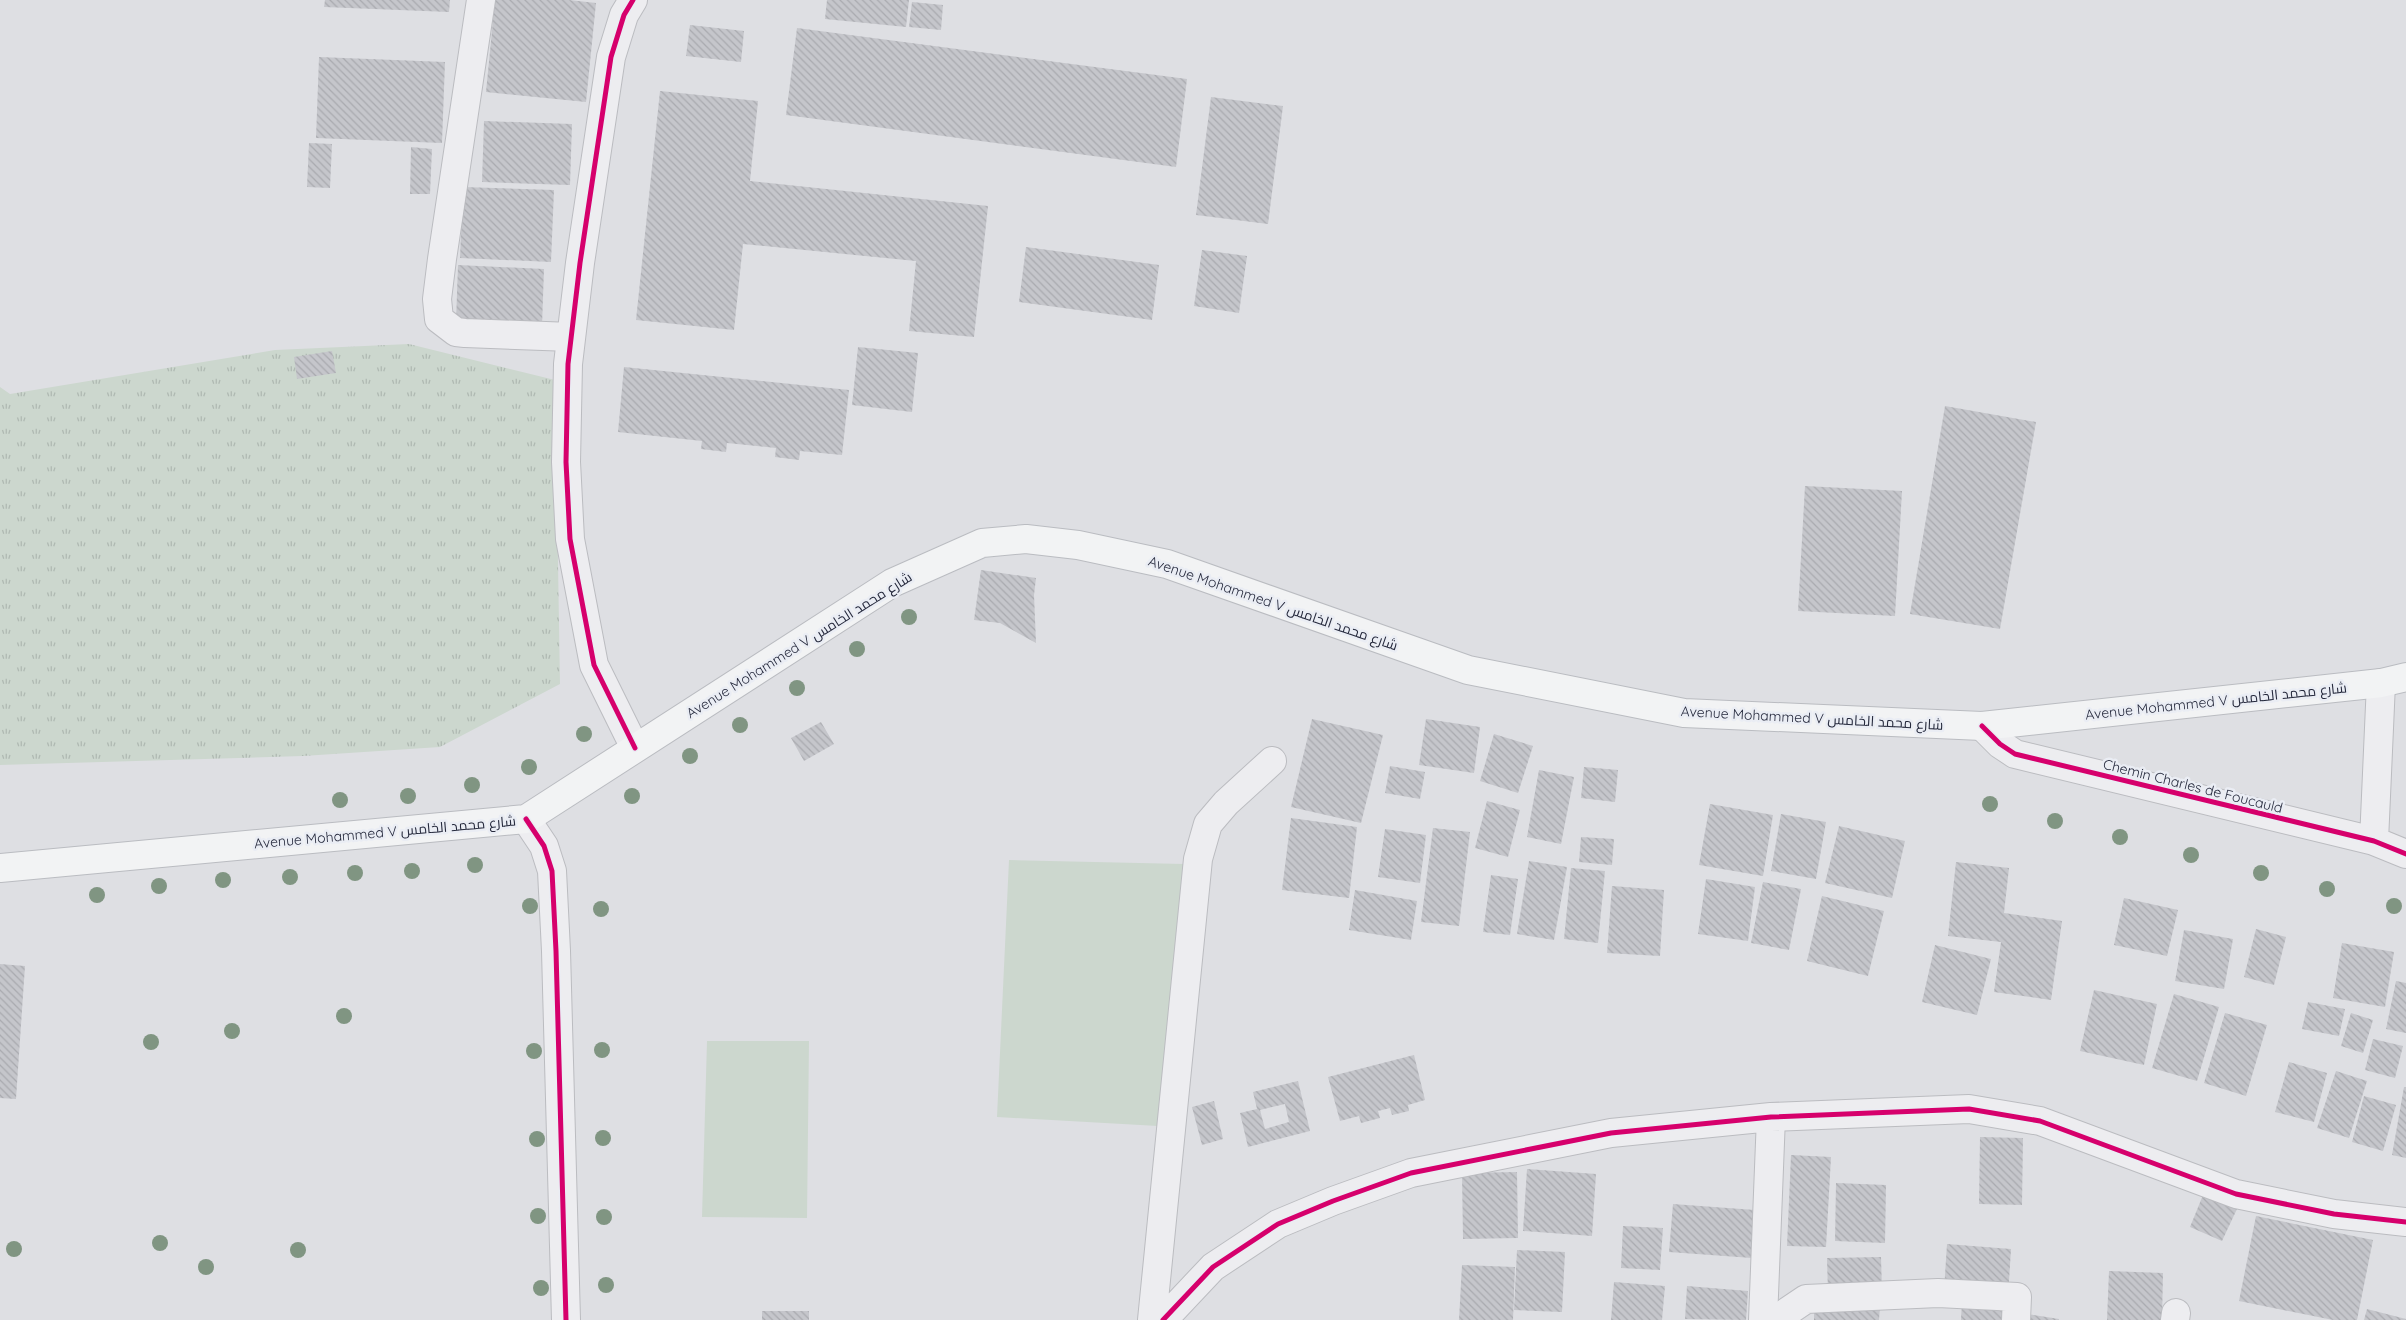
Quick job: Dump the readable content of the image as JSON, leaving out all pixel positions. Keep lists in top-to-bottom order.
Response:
{
  "streets": {
    "main road": ["Avenue Mohammed V شارع محمد الخامس"],
    "street": ["Chemin Charles de Foucauld"]
  },
  "crossings": [
    ["Avenue Mohammed V شارع محمد الخامس", "Chemin Charles de Foucauld"]
  ]
}
